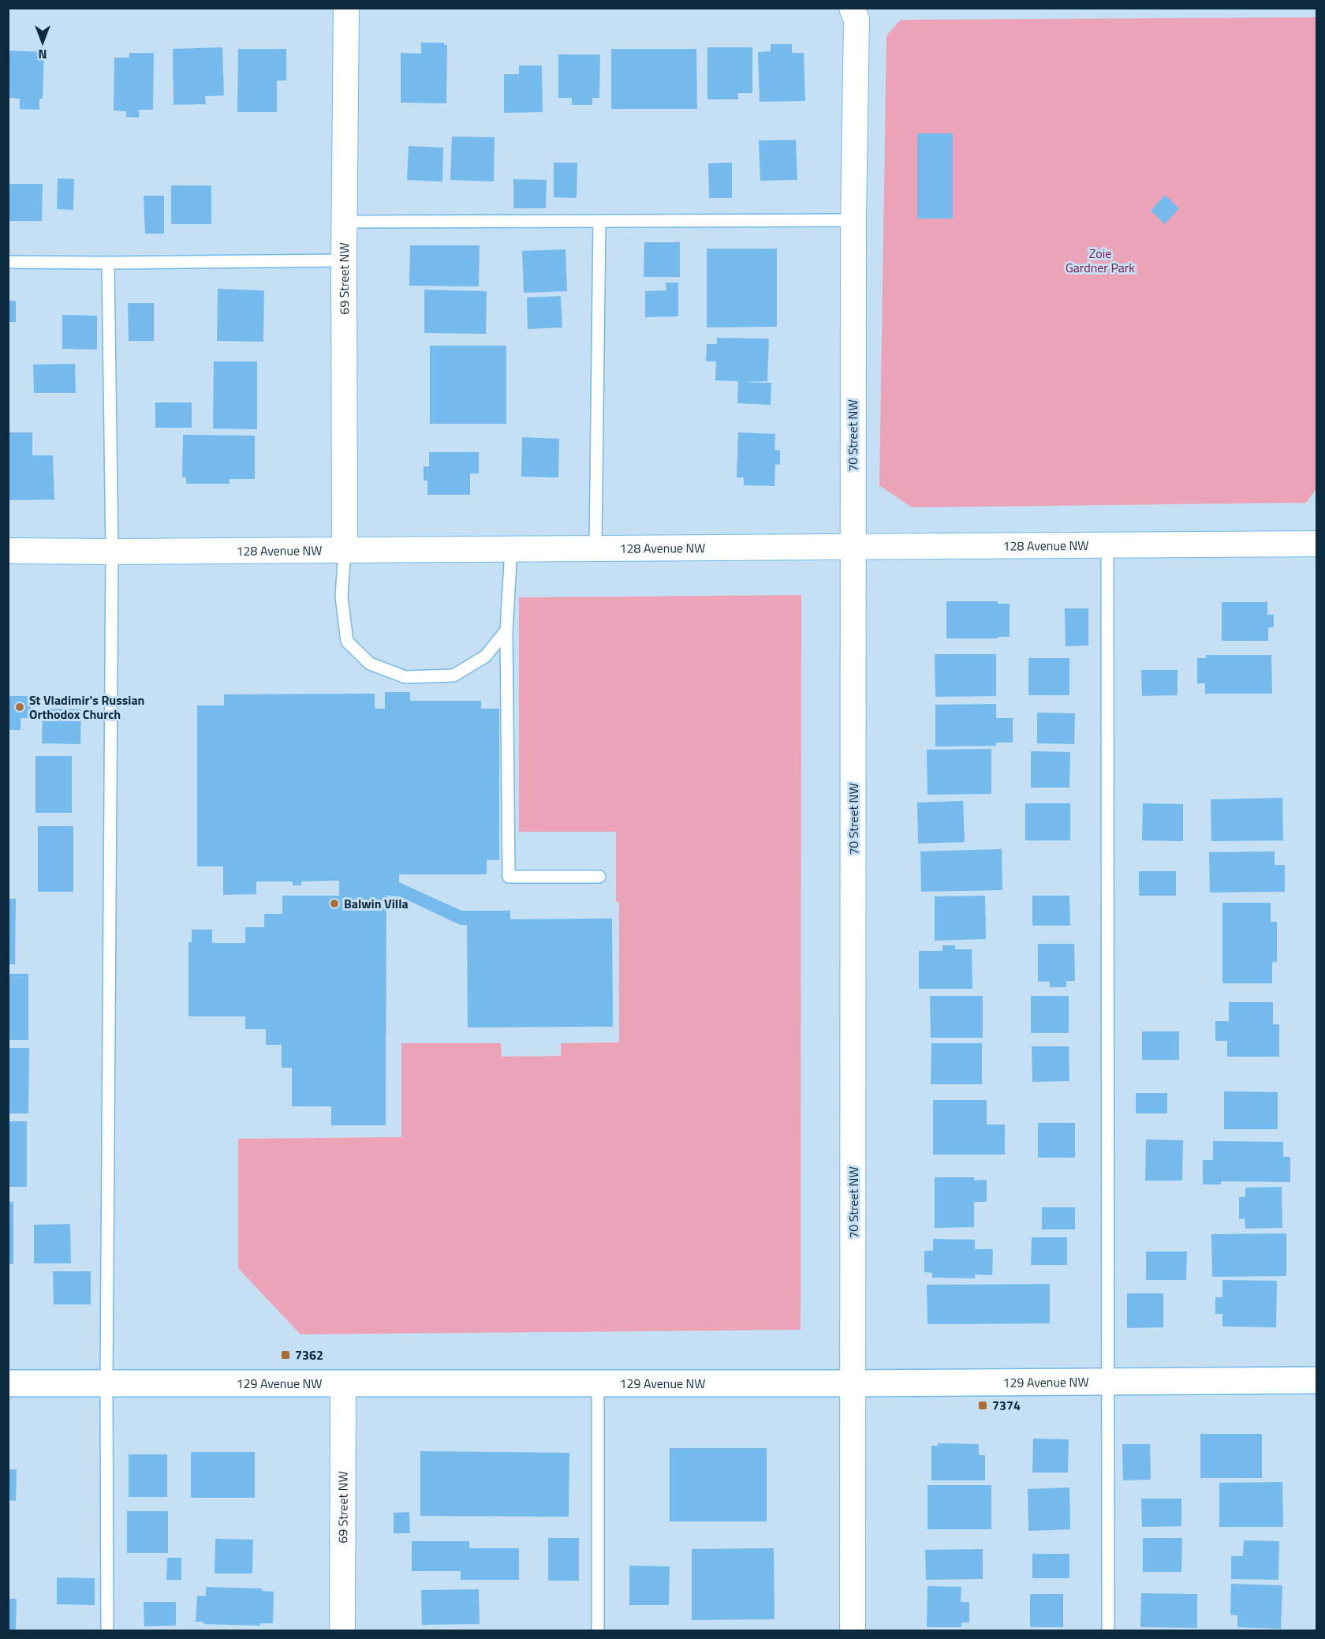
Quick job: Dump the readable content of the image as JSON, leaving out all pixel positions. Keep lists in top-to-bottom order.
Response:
{
  "streets": {
    "street": [
      "69 Street NW",
      "70 Street NW",
      "128 Avenue NW",
      "129 Avenue NW"
    ]
  },
  "crossings": [
    ["69 Street NW", "128 Avenue NW"],
    ["69 Street NW", "129 Avenue NW"],
    ["70 Street NW", "128 Avenue NW"],
    ["70 Street NW", "129 Avenue NW"]
  ],
  "parks": ["Zoie Gardner Park"],
  "places": {
    "other": ["St Vladimir's Russian Orthodox Church", "Balwin Villa"],
    "transit": ["7362", "7374"]
  },
  "north": "bottom"
}
